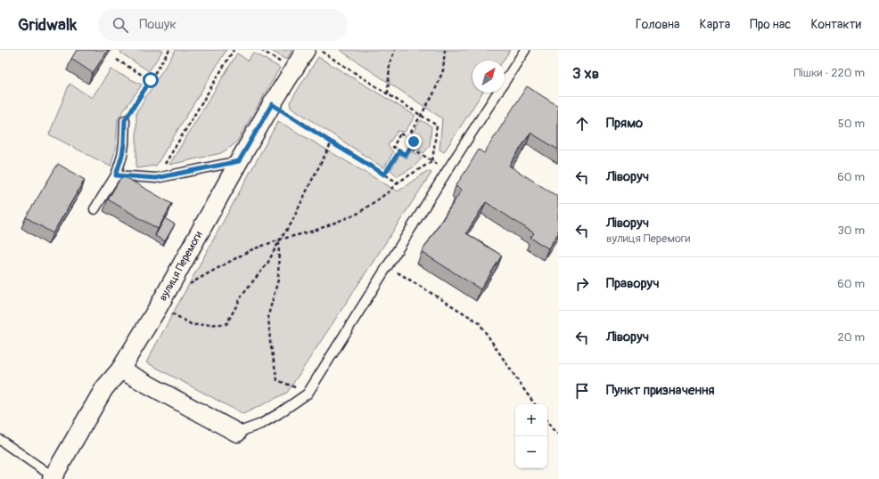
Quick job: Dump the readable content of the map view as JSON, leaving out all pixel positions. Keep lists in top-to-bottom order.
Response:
{
  "streets": {
    "street": ["вулиця Перемоги"]
  },
  "north": "top right",
  "page": {
    "header": "Gridwalk",
    "search": "Пошук",
    "nav": [
      "Головна",
      "Карта",
      "Про нас",
      "Контакти"
    ],
    "heading": ["3 хв", "Пішки · 220 m"],
    "list": [
      ["Прямо", "50 m"],
      ["Ліворуч", "60 m"],
      ["Ліворуч", "вулиця Перемоги", "30 m"],
      ["Праворуч", "60 m"],
      ["Ліворуч", "20 m"],
      "Пункт призначення"
    ],
    "map_buttons": ["+", "−"]
  }
}
